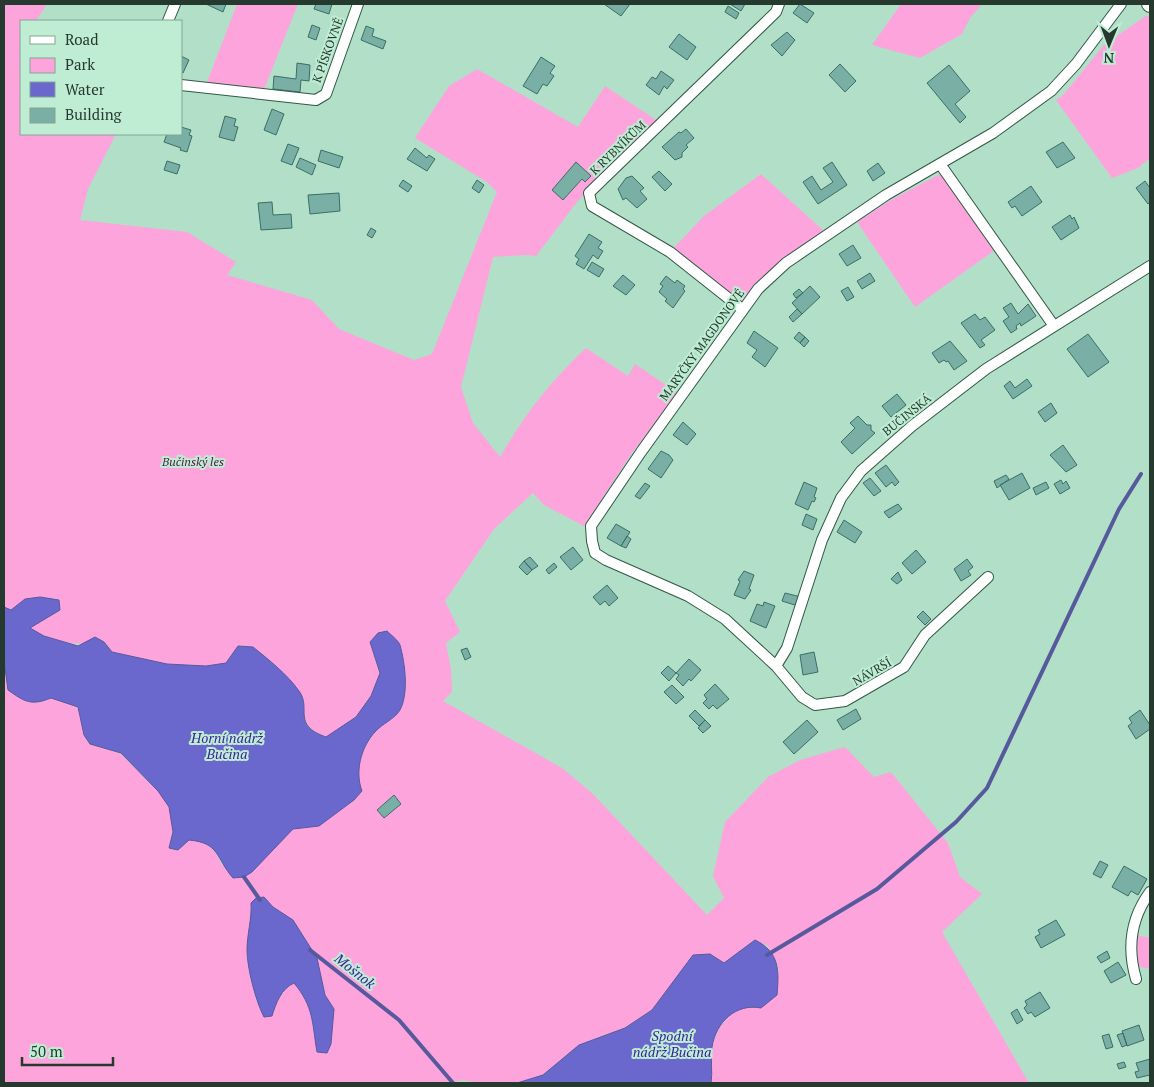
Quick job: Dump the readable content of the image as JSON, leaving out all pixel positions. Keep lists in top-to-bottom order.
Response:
{
  "streets": {
    "street": [
      "K PÍSKOVNĚ",
      "K RYBNÍKŮM",
      "MARYČKY MAGDONOVÉ",
      "BUČINSKÁ",
      "NÁVRŠÍ"
    ]
  },
  "crossings": [
    ["K RYBNÍKŮM", "MARYČKY MAGDONOVÉ"],
    ["MARYČKY MAGDONOVÉ", "BUČINSKÁ"],
    ["MARYČKY MAGDONOVÉ", "NÁVRŠÍ"],
    ["BUČINSKÁ", "NÁVRŠÍ"]
  ],
  "water": ["Horní nádrž Bučina", "Mošnok", "Spodní nádrž Bučina"],
  "parks": ["Bučinský les"],
  "legend": [
    "Road",
    "Park",
    "Water",
    "Building"
  ],
  "scale_bar": "50 m",
  "north": "bottom"
}
